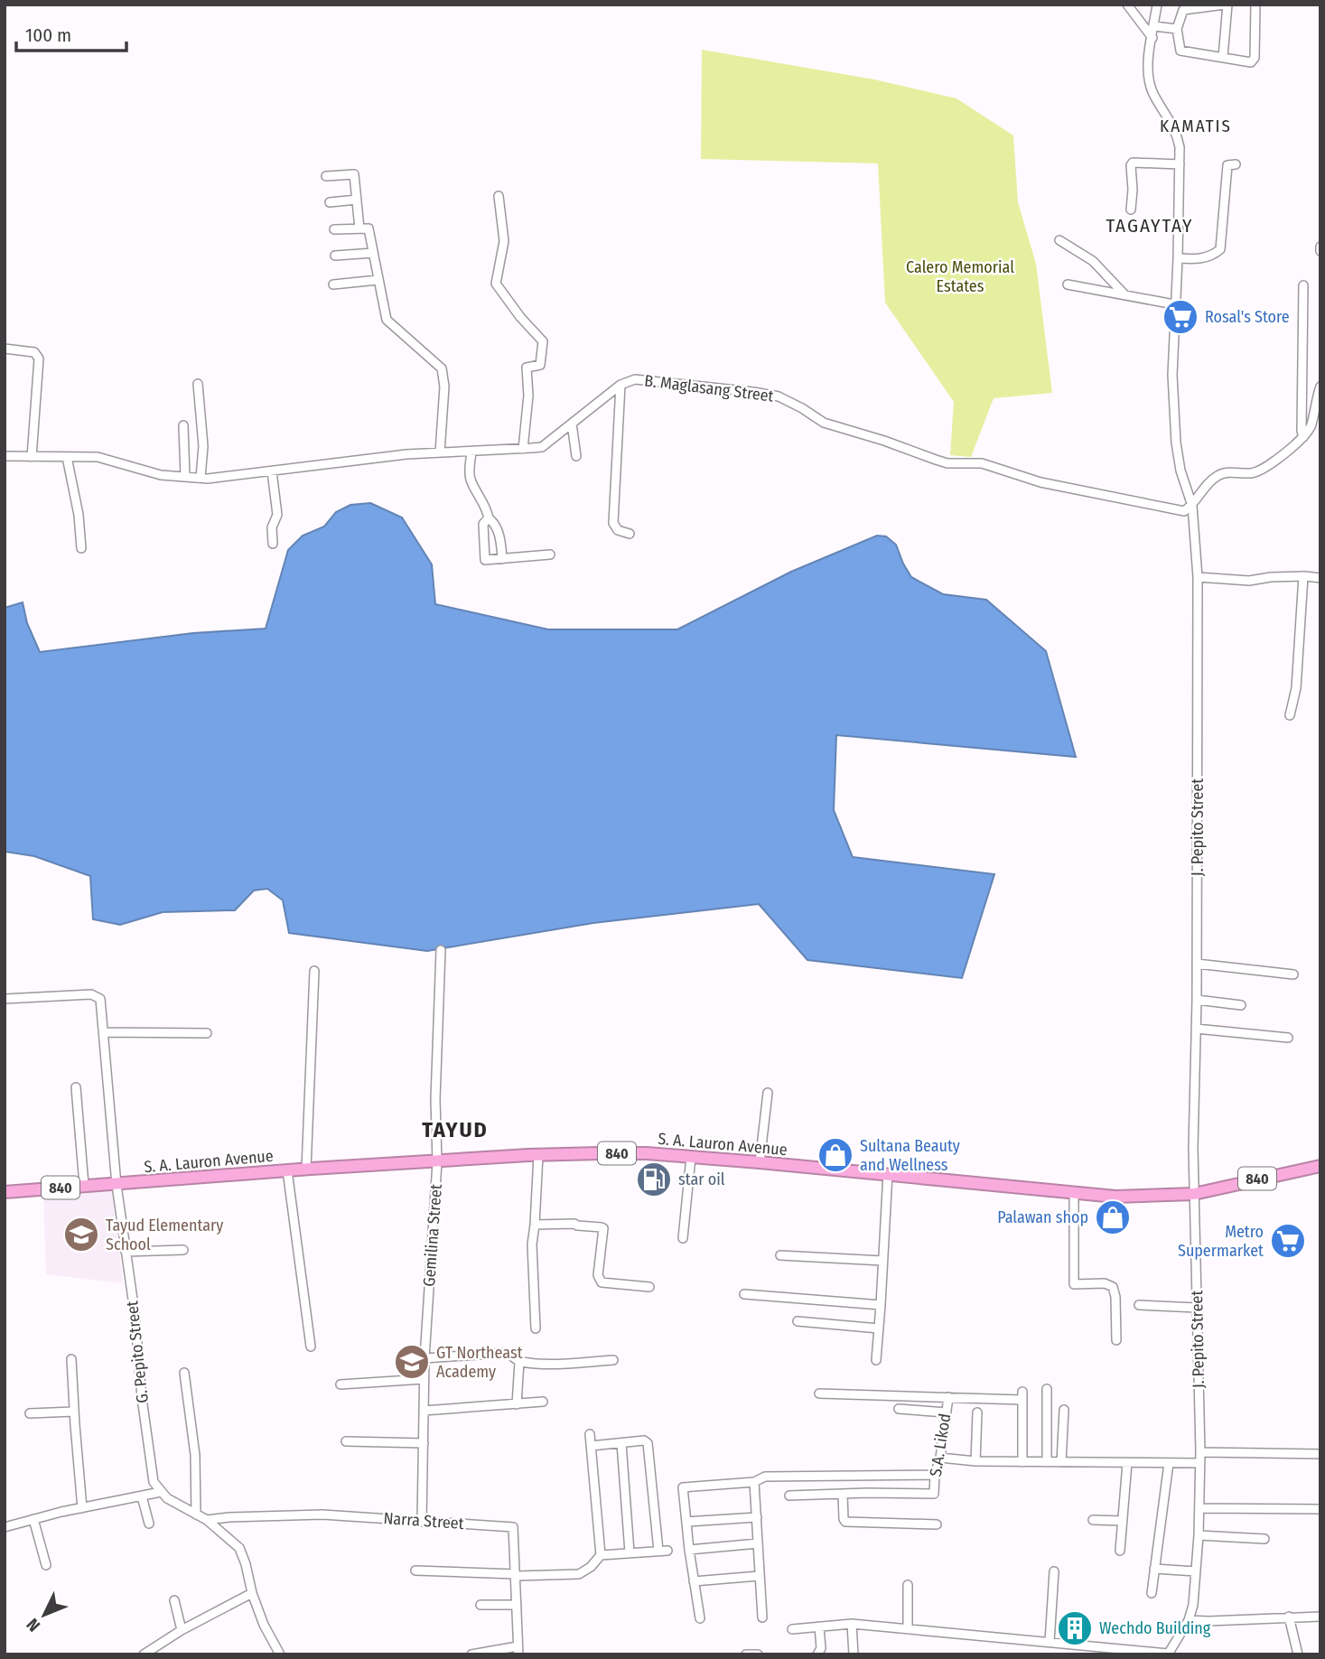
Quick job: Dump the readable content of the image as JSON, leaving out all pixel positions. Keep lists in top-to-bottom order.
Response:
{
  "streets": {
    "highway": ["S. A. Lauron Avenue", "840"],
    "street": [
      "B. Maglasang Street",
      "J. Pepito Street",
      "Gemilina Street",
      "G. Pepito Street",
      "S.A. Likod",
      "Narra Street"
    ]
  },
  "crossings": [
    ["B. Maglasang Street", "J. Pepito Street"],
    ["J. Pepito Street", "S. A. Lauron Avenue"],
    ["S. A. Lauron Avenue", "Gemilina Street"],
    ["S. A. Lauron Avenue", "G. Pepito Street"],
    ["Gemilina Street", "Narra Street"]
  ],
  "districts": ["KAMATIS", "TAGAYTAY", "TAYUD"],
  "parks": ["Calero Memorial Estates"],
  "places": {
    "supermarket": ["Rosal's Store", "Metro Supermarket"],
    "shop": ["Sultana Beauty and Wellness", "Palawan shop"],
    "fuel station": ["star oil"],
    "school or university": ["Tayud Elementary School", "GT Northeast Academy"],
    "building": ["Wechdo Building"]
  },
  "scale_bar": "100 m",
  "north": "bottom left"
}
